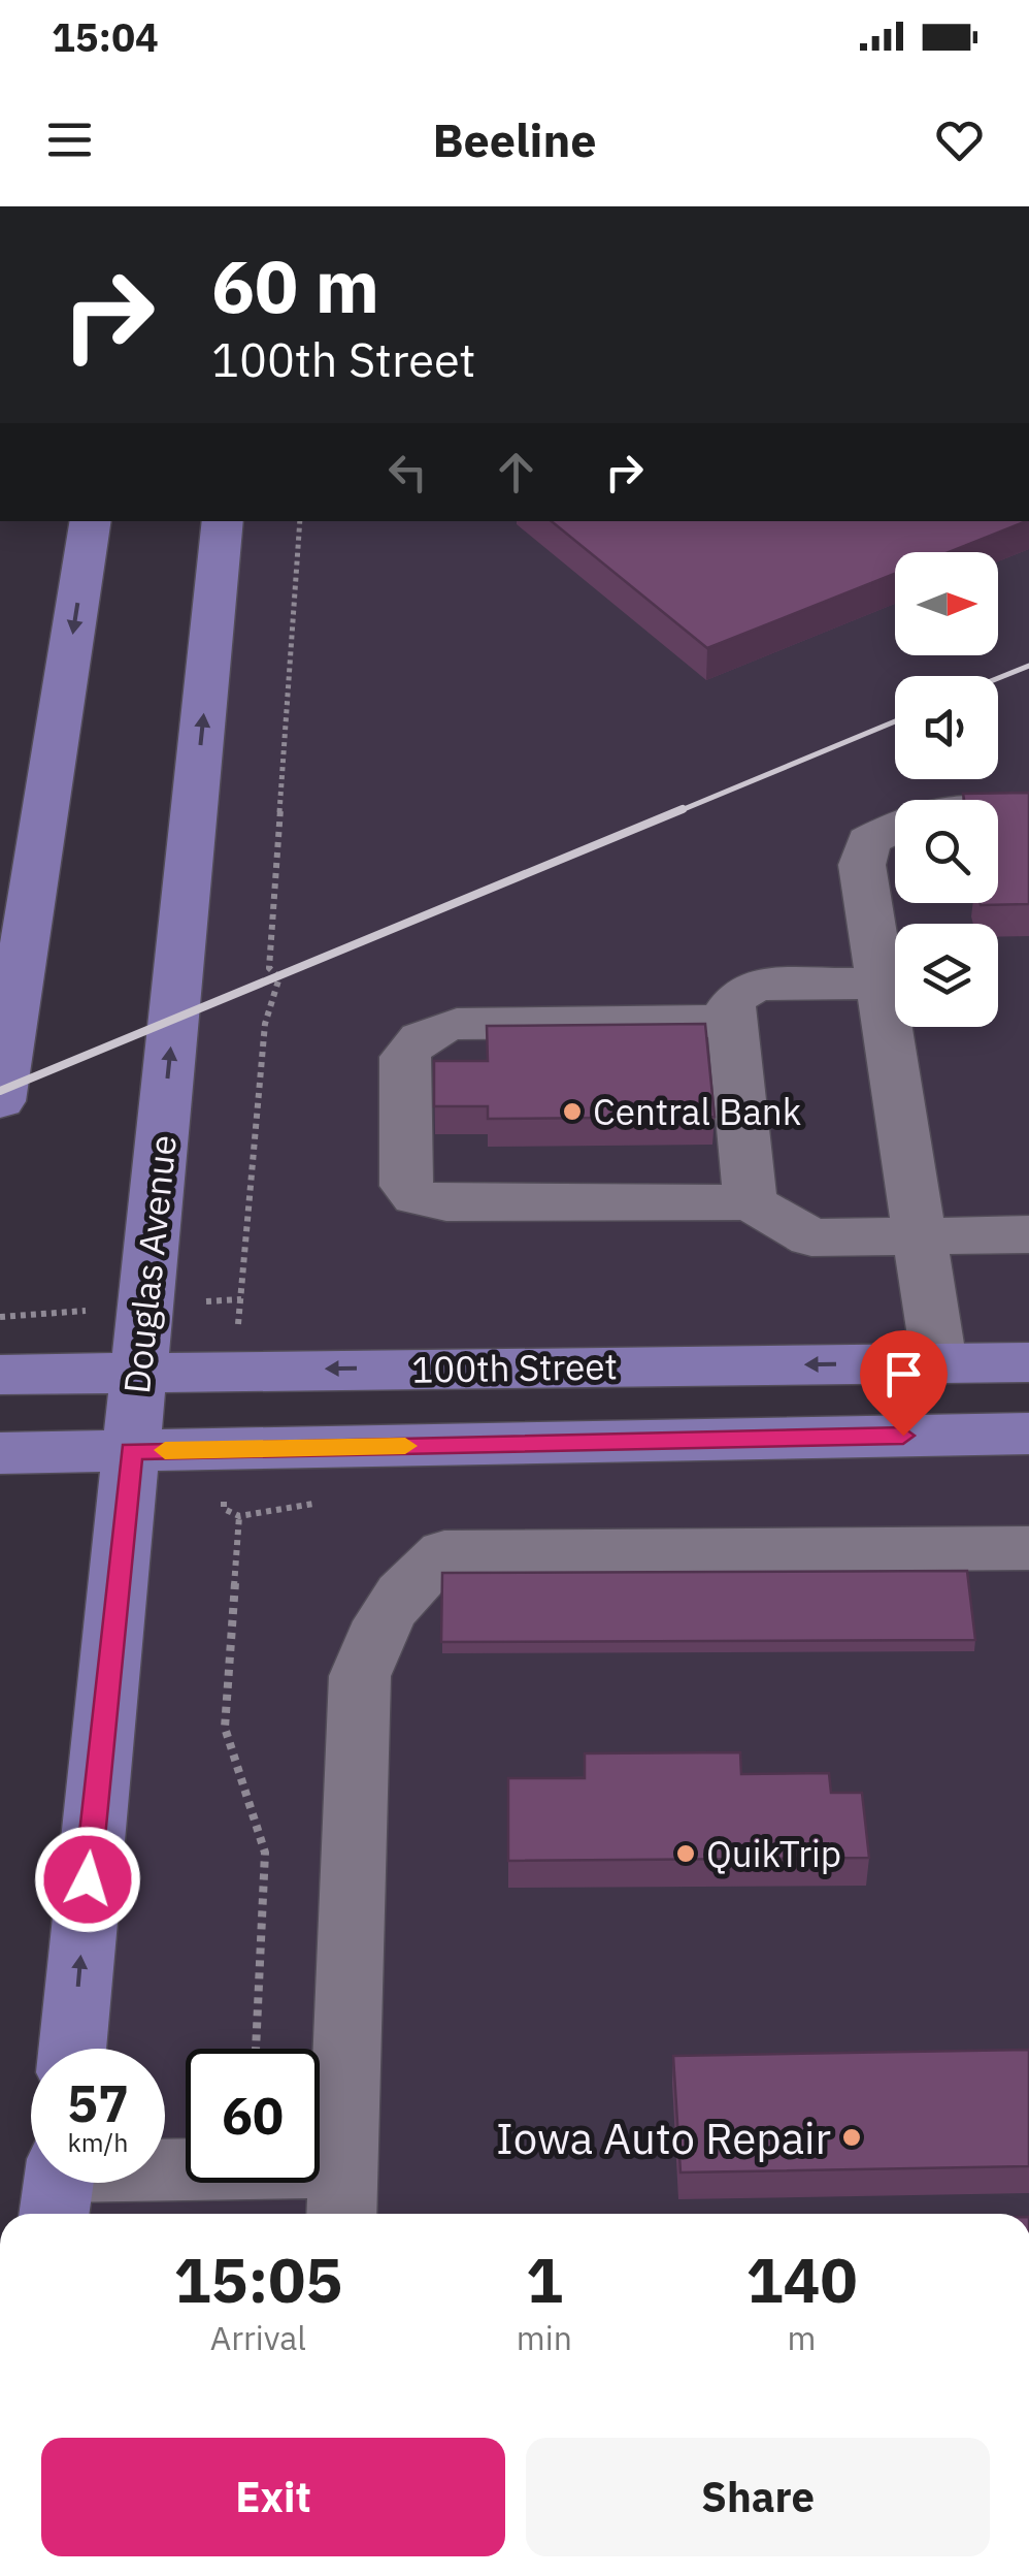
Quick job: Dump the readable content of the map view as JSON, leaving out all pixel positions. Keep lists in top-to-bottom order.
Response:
{
  "streets": {
    "main road": ["Douglas Avenue", "100th Street"]
  },
  "crossings": [
    ["Douglas Avenue", "100th Street"]
  ],
  "places": ["Central Bank", "QuikTrip", "Iowa Auto Repair"],
  "north": "right",
  "page": {
    "status": "15:04",
    "header": "Beeline",
    "turn": ["60 m", "100th Street"],
    "speed": "57 km/h",
    "limit": "60",
    "eta": [
      "15:05",
      "Arrival",
      "1",
      "min",
      "140",
      "m"
    ],
    "buttons": ["Exit", "Share"]
  }
}
